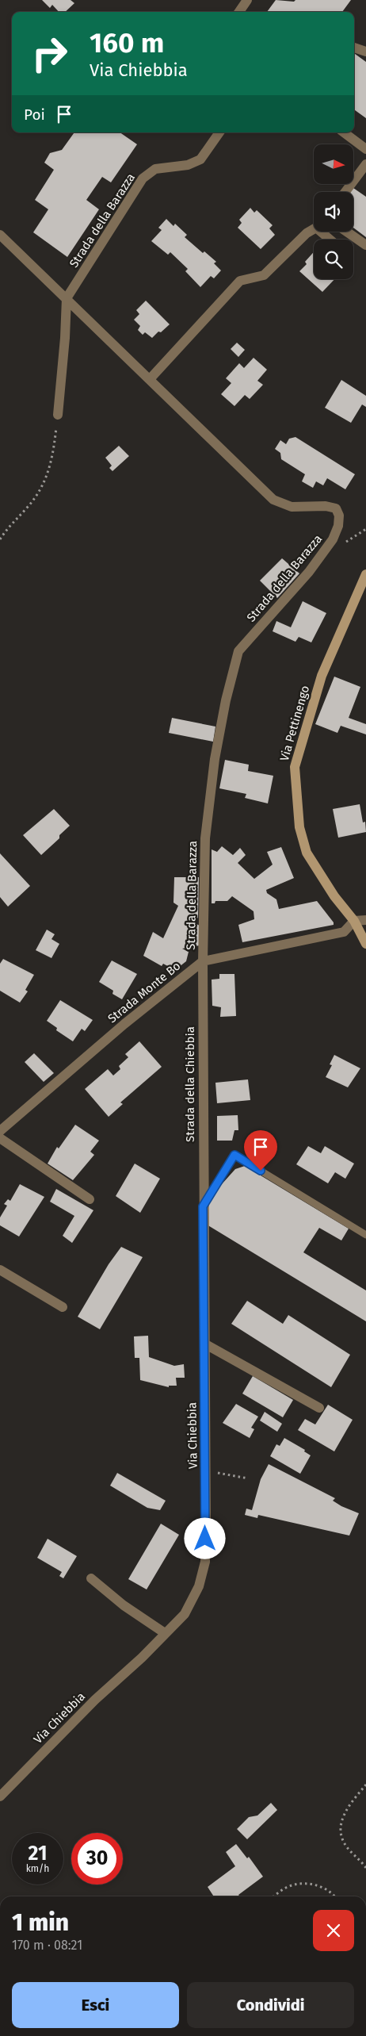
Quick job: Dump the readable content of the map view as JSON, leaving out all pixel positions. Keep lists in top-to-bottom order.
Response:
{
  "streets": {
    "main road": ["Via Pettinengo"],
    "street": [
      "Strada della Barazza",
      "Strada Monte Bo",
      "Strada della Chiebbia",
      "Via Chiebbia"
    ]
  },
  "crossings": [
    ["Strada della Barazza", "Strada Monte Bo"],
    ["Strada della Barazza", "Strada della Chiebbia"],
    ["Via Pettinengo", "Strada Monte Bo"],
    ["Strada Monte Bo", "Strada della Chiebbia"],
    ["Strada della Chiebbia", "Via Chiebbia"]
  ],
  "north": "right",
  "page": {
    "turn": ["160 m", "Via Chiebbia"],
    "then": "Poi",
    "speed": "21 km/h",
    "limit": "30",
    "heading": ["1 min", "170 m · 08:21"],
    "buttons": ["Esci", "Condividi"]
  }
}
